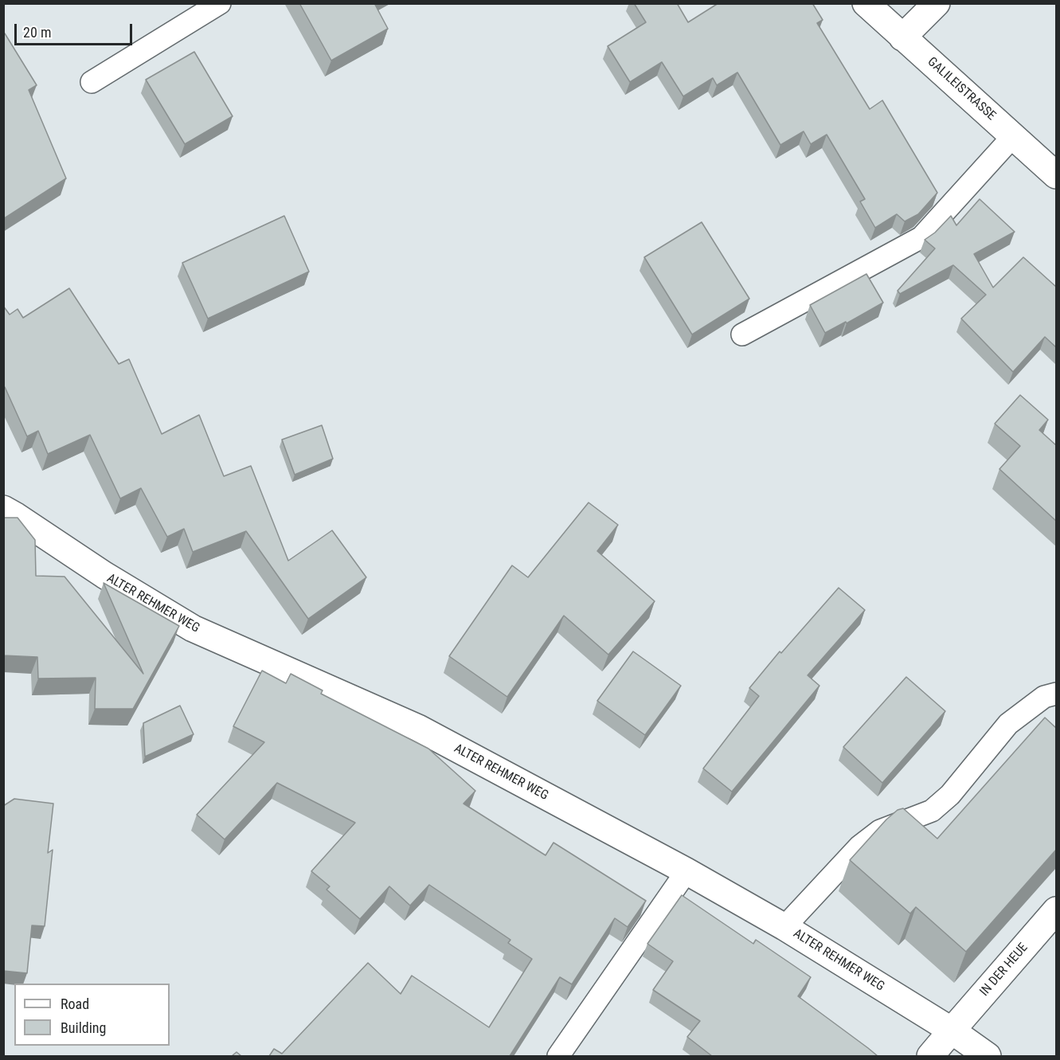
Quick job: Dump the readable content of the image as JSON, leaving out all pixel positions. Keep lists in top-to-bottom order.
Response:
{
  "streets": {
    "street": ["GALILEISTRASSE", "ALTER REHMER WEG", "IN DER HEUE"]
  },
  "crossings": [
    ["ALTER REHMER WEG", "IN DER HEUE"]
  ],
  "legend": ["Road", "Building"],
  "scale_bar": "20 m"
}
